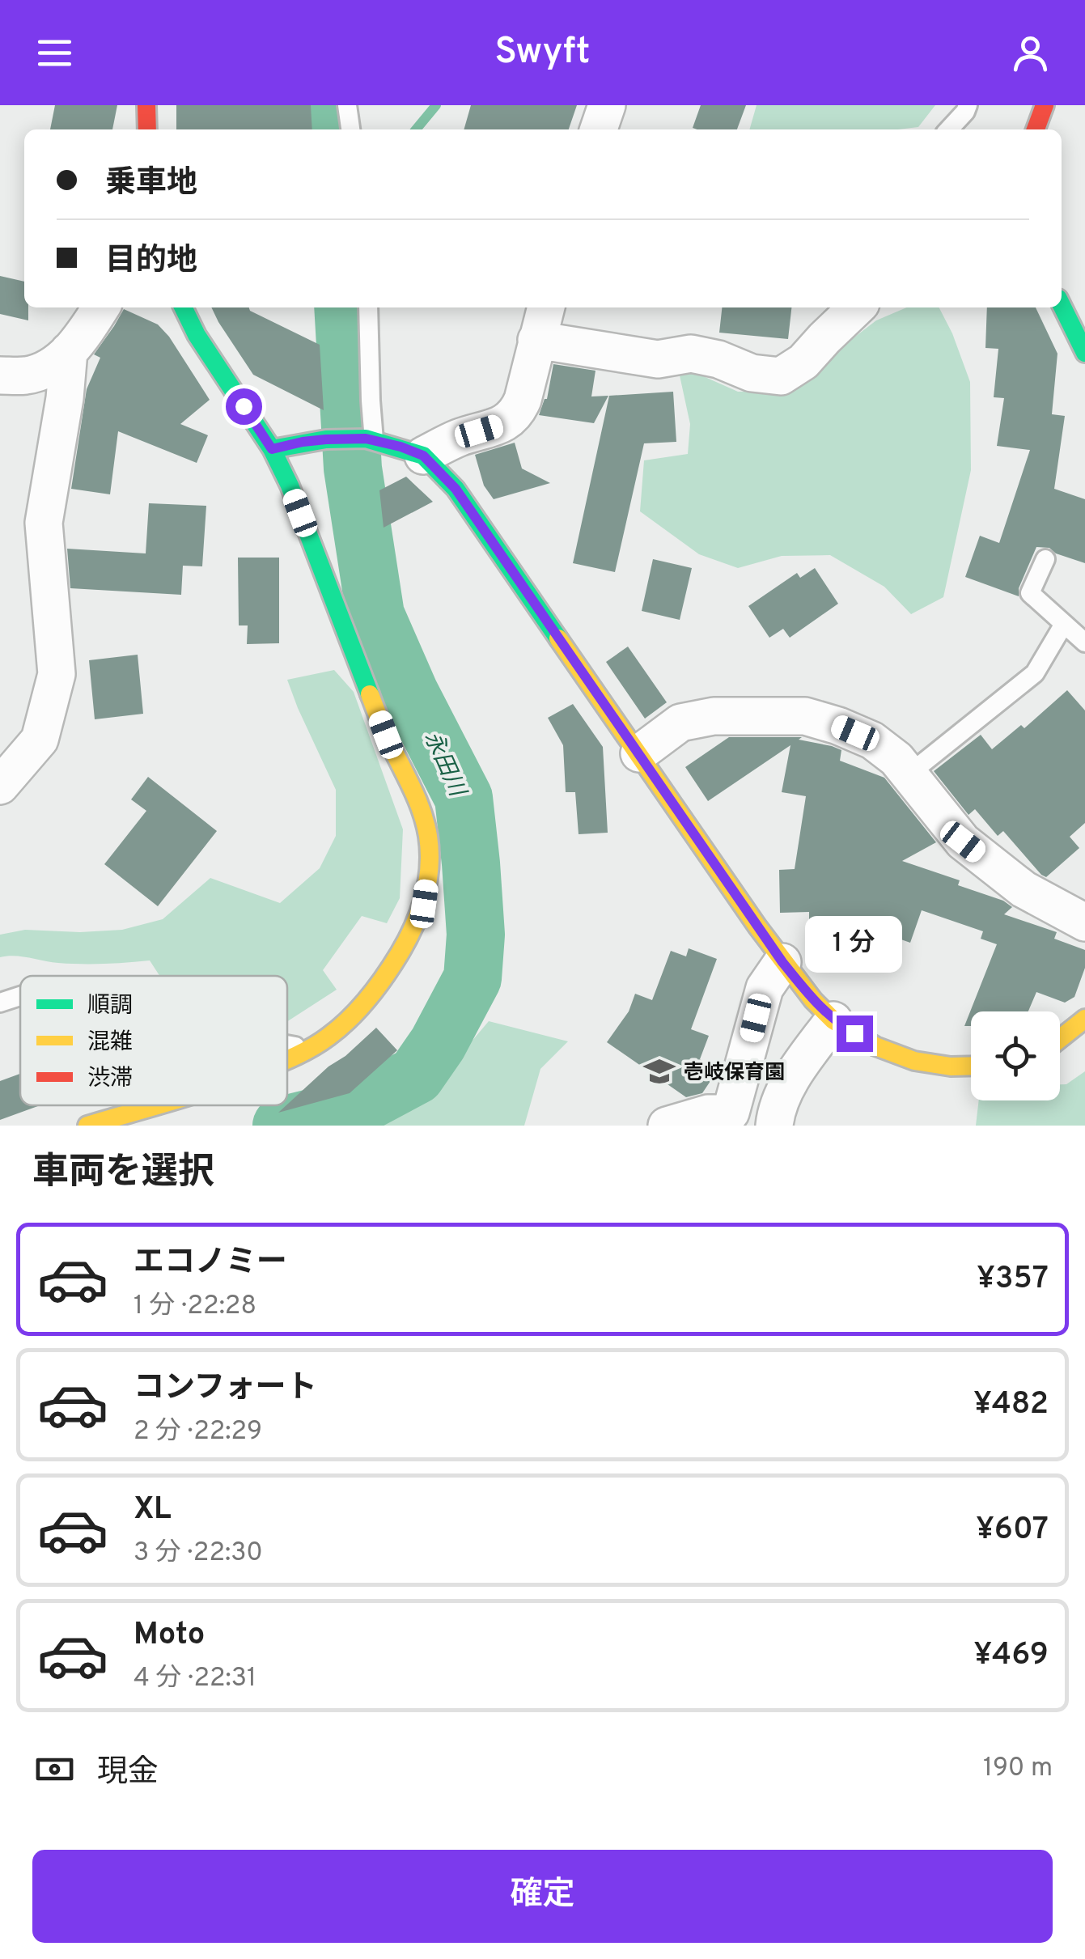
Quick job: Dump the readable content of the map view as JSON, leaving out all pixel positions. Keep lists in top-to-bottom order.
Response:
{
  "water": ["永田川"],
  "places": {
    "school or university": ["壱岐保育園"]
  },
  "legend": ["順調", "混雑", "渋滞"],
  "page": {
    "header": "Swyft",
    "banner": ["乗車地", "目的地"],
    "bubble": "1 分",
    "heading": "車両を選択",
    "list": [
      {
        "name": "エコノミー",
        "note": "1 分 · 22:28",
        "value": "¥357"
      },
      {
        "name": "コンフォート",
        "note": "2 分 · 22:29",
        "value": "¥482"
      },
      {
        "name": "XL",
        "note": "3 分 · 22:30",
        "value": "¥607"
      },
      {
        "name": "Moto",
        "note": "4 分 · 22:31",
        "value": "¥469"
      }
    ],
    "pay": ["現金", "190 m"],
    "buttons": "確定"
  }
}
